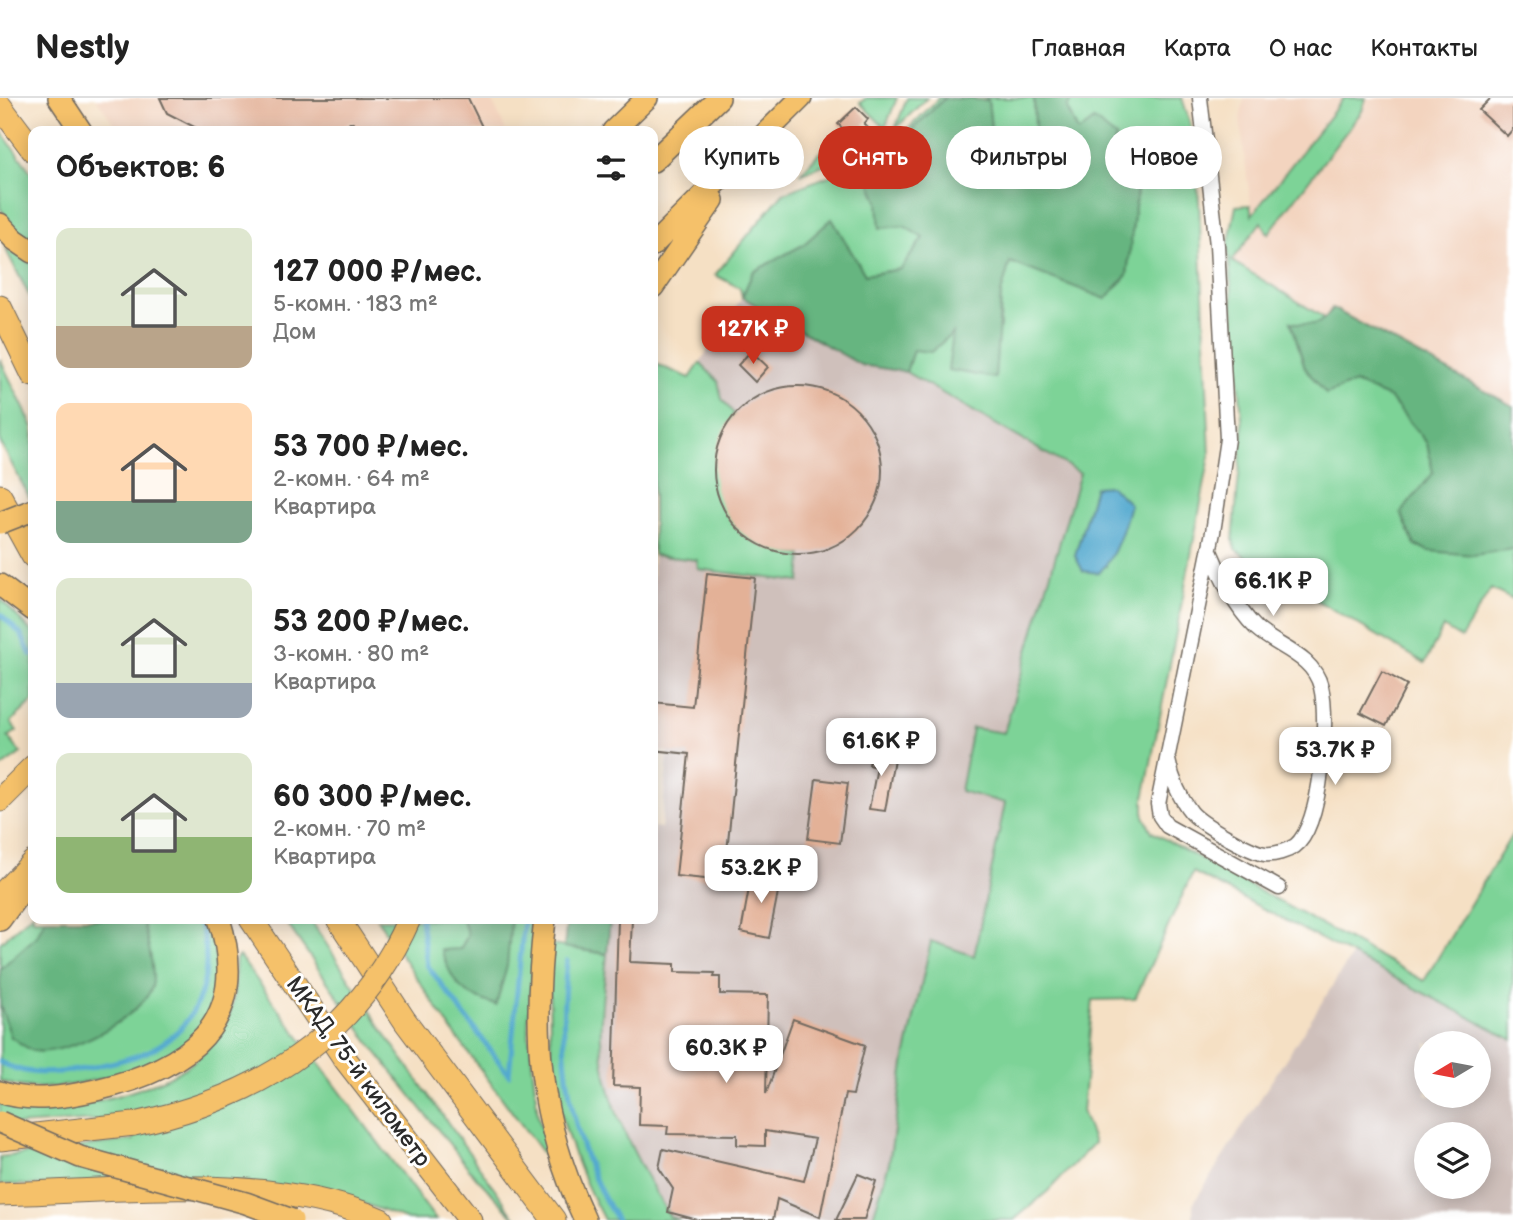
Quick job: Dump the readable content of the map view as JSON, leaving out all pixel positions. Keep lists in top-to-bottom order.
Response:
{
  "streets": {
    "highway": ["МКАД, 75-й километр"]
  },
  "north": "left",
  "page": {
    "header": "Nestly",
    "nav": [
      "Главная",
      "Карта",
      "О нас",
      "Контакты"
    ],
    "chip": [
      "Купить",
      "Снять",
      "Фильтры",
      "Новое"
    ],
    "heading": "Объектов: 6",
    "list": [
      {
        "name": "127 000 ₽/мес.",
        "note": "5-комн. · 183 m² · Дом"
      },
      {
        "name": "53 700 ₽/мес.",
        "note": "2-комн. · 64 m² · Квартира"
      },
      {
        "name": "53 200 ₽/мес.",
        "note": "3-комн. · 80 m² · Квартира"
      },
      {
        "name": "60 300 ₽/мес.",
        "note": "2-комн. · 70 m² · Квартира"
      }
    ],
    "price": [
      "127K ₽",
      "66.1K ₽",
      "61.6K ₽",
      "53.7K ₽",
      "53.2K ₽",
      "60.3K ₽"
    ]
  }
}
